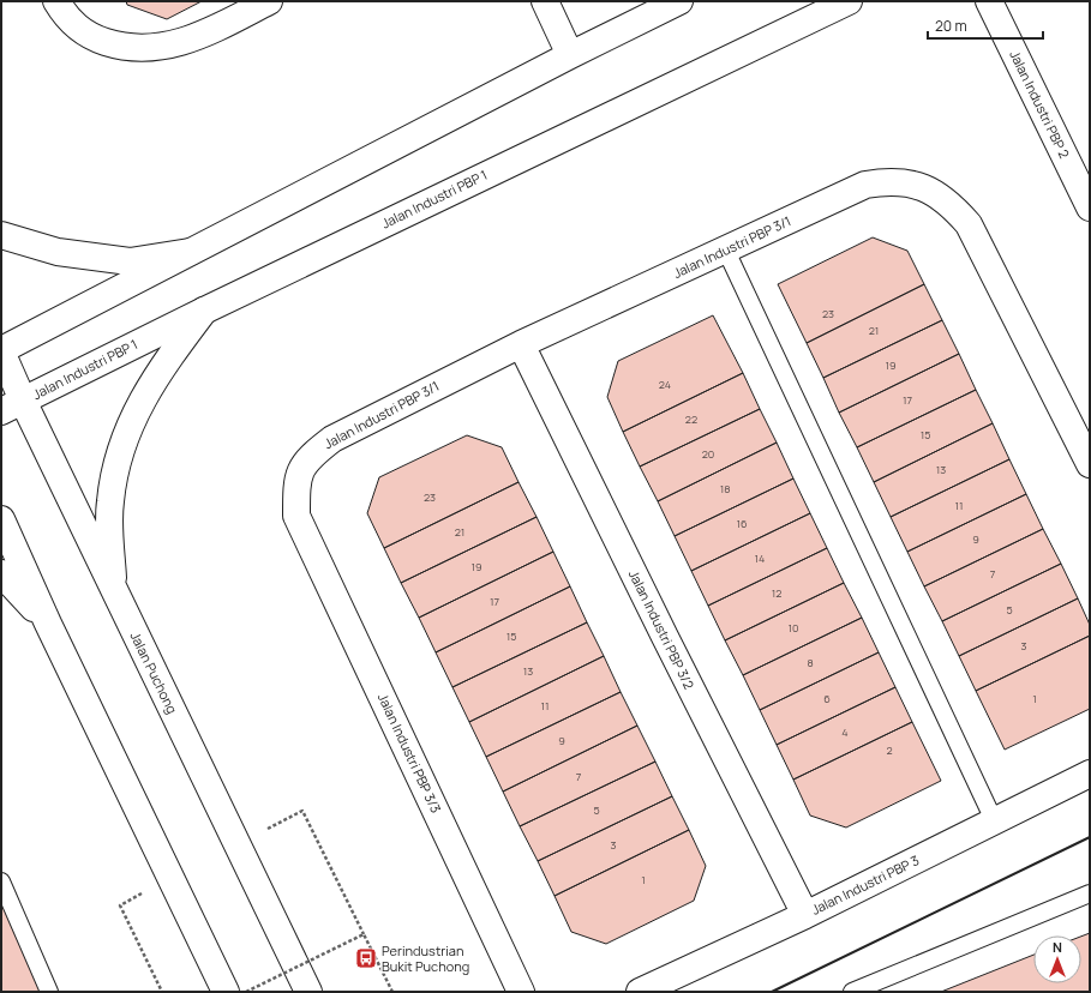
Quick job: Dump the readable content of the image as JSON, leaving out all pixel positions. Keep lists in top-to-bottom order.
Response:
{
  "streets": {
    "main road": [
      "Jalan Industri PBP 2",
      "Jalan Industri PBP 1",
      "Jalan Industri PBP 3/1",
      "Jalan Industri PBP 3/2",
      "Jalan Puchong",
      "Jalan Industri PBP 3/3",
      "Jalan Industri PBP 3"
    ]
  },
  "crossings": [
    ["Jalan Industri PBP 1", "Jalan Puchong"],
    ["Jalan Industri PBP 3/1", "Jalan Industri PBP 3/2"],
    ["Jalan Industri PBP 3/1", "Jalan Industri PBP 3/3"],
    ["Jalan Industri PBP 3/2", "Jalan Industri PBP 3"]
  ],
  "places": {
    "bus stop": ["Perindustrian Bukit Puchong"]
  },
  "house_numbers": [
    "23",
    "21",
    "19",
    "24",
    "17",
    "22",
    "15",
    "20",
    "13",
    "18",
    "23",
    "11",
    "16",
    "21",
    "9",
    "14",
    "19",
    "7",
    "12",
    "17",
    "5",
    "10",
    "15",
    "3",
    "8",
    "13",
    "6",
    "1",
    "11",
    "4",
    "9",
    "2",
    "7",
    "5",
    "3",
    "1"
  ],
  "scale_bar": "20 m",
  "north": "top"
}
